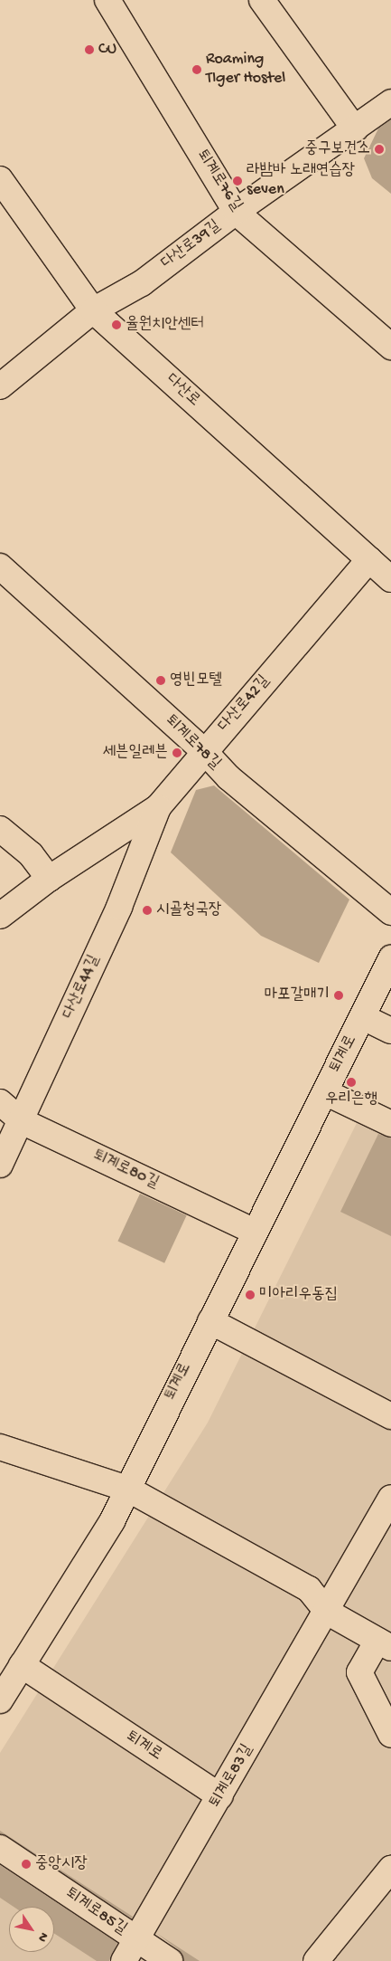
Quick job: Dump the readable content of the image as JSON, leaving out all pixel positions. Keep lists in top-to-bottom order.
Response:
{
  "streets": {
    "street": [
      "퇴계로76길",
      "다산로39길",
      "다산로",
      "다산로42길",
      "퇴계로78길",
      "다산로44길",
      "퇴계로",
      "퇴계로80길",
      "퇴계로83길",
      "퇴계로85길"
    ]
  },
  "crossings": [
    ["퇴계로76길", "다산로39길"],
    ["다산로39길", "다산로"],
    ["다산로", "다산로42길"],
    ["다산로42길", "퇴계로78길"],
    ["다산로42길", "다산로44길"],
    ["다산로44길", "퇴계로80길"],
    ["퇴계로", "퇴계로80길"],
    ["퇴계로", "퇴계로83길"],
    ["퇴계로83길", "퇴계로85길"]
  ],
  "places": [
    "CU",
    "Roaming TIger Hostel",
    "중구보건소",
    "라밤바 노래연습장 seven",
    "율원치안센터",
    "영빈모텔",
    "세븐일레븐",
    "시골청국장",
    "마포갈매기",
    "우리은행",
    "미아리우동집",
    "중앙시장"
  ],
  "north": "bottom right"
}
